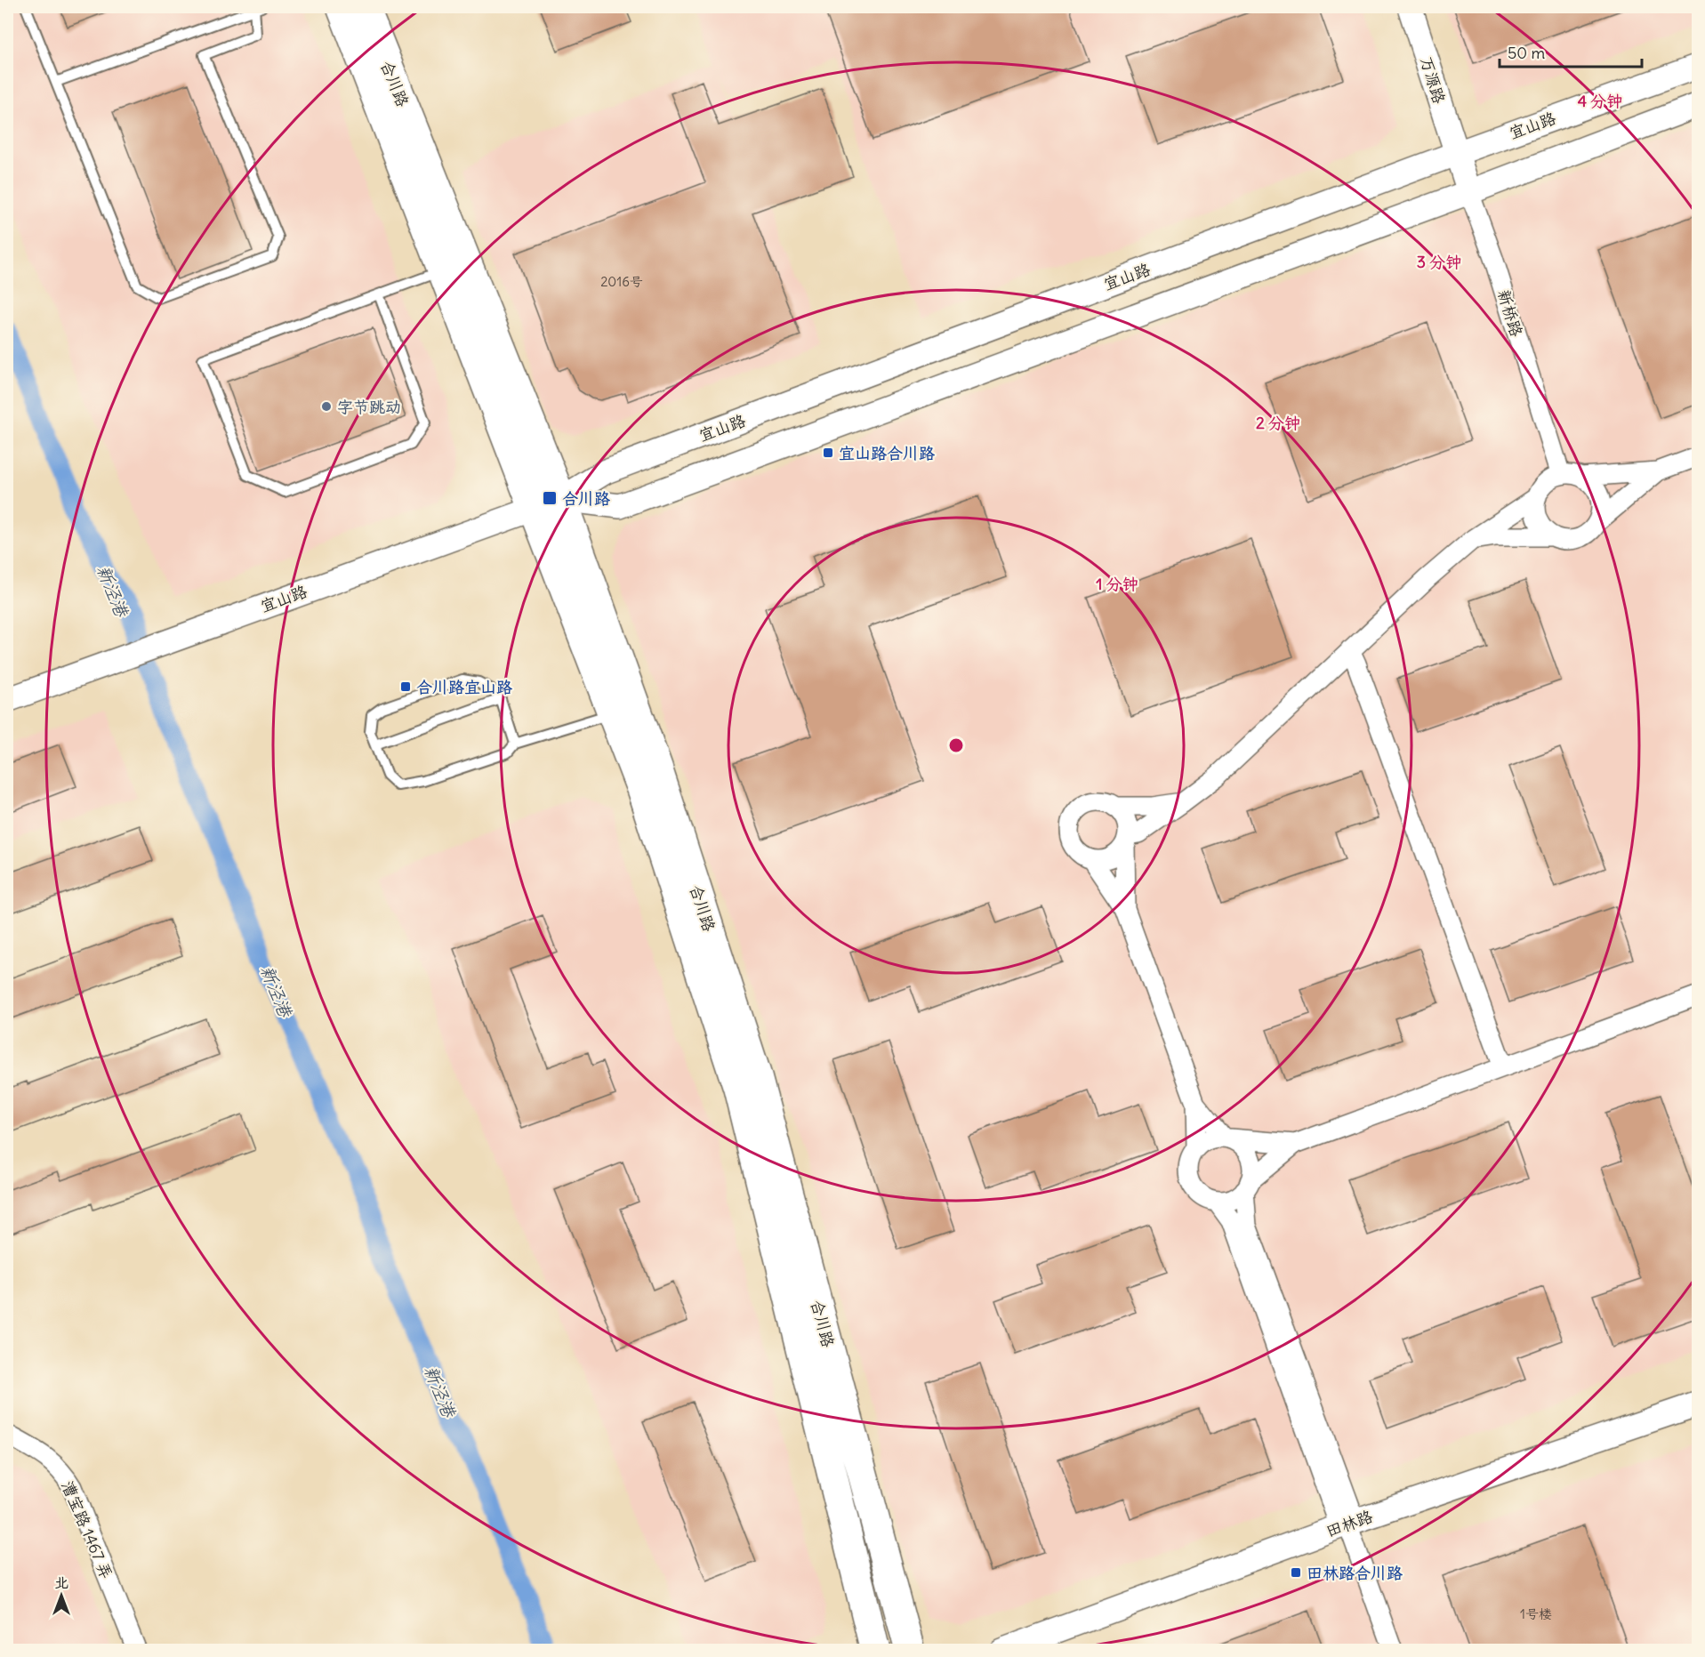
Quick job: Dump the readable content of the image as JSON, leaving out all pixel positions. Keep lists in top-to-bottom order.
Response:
{
  "streets": {
    "main road": ["合川路"],
    "street": [
      "万源路",
      "宜山路",
      "新桥路",
      "田林路",
      "漕宝路 1467 弄"
    ]
  },
  "crossings": [
    ["万源路", "宜山路"],
    ["万源路", "新桥路"],
    ["合川路", "宜山路"],
    ["宜山路", "新桥路"]
  ],
  "water": ["新泾港"],
  "places": {
    "other": ["字节跳动"],
    "transit": [
      "宜山路合川路",
      "合川路",
      "合川路宜山路",
      "田林路合川路"
    ]
  },
  "house_numbers": ["2016号", "1号楼"],
  "scale_bar": "50 m",
  "north": "top",
  "rings": [
    "4 分钟",
    "3 分钟",
    "2 分钟",
    "1 分钟"
  ]
}
